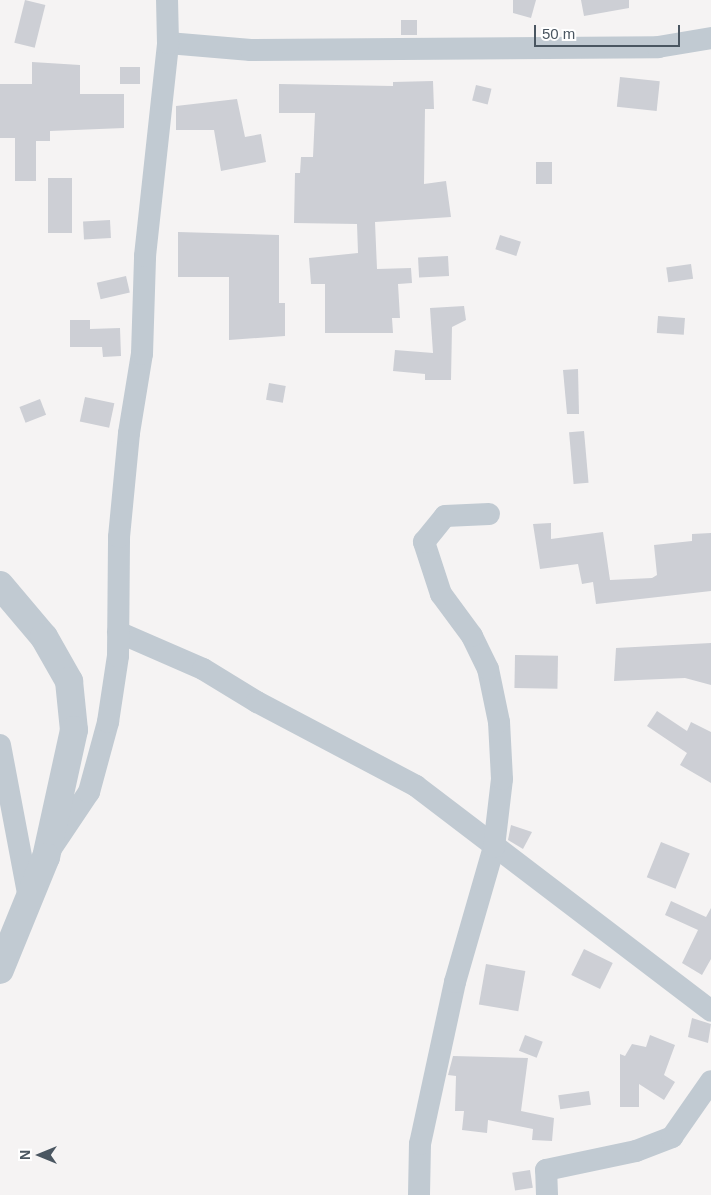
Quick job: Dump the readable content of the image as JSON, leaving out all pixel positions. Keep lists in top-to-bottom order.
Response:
{
  "scale_bar": "50 m",
  "north": "left"
}
